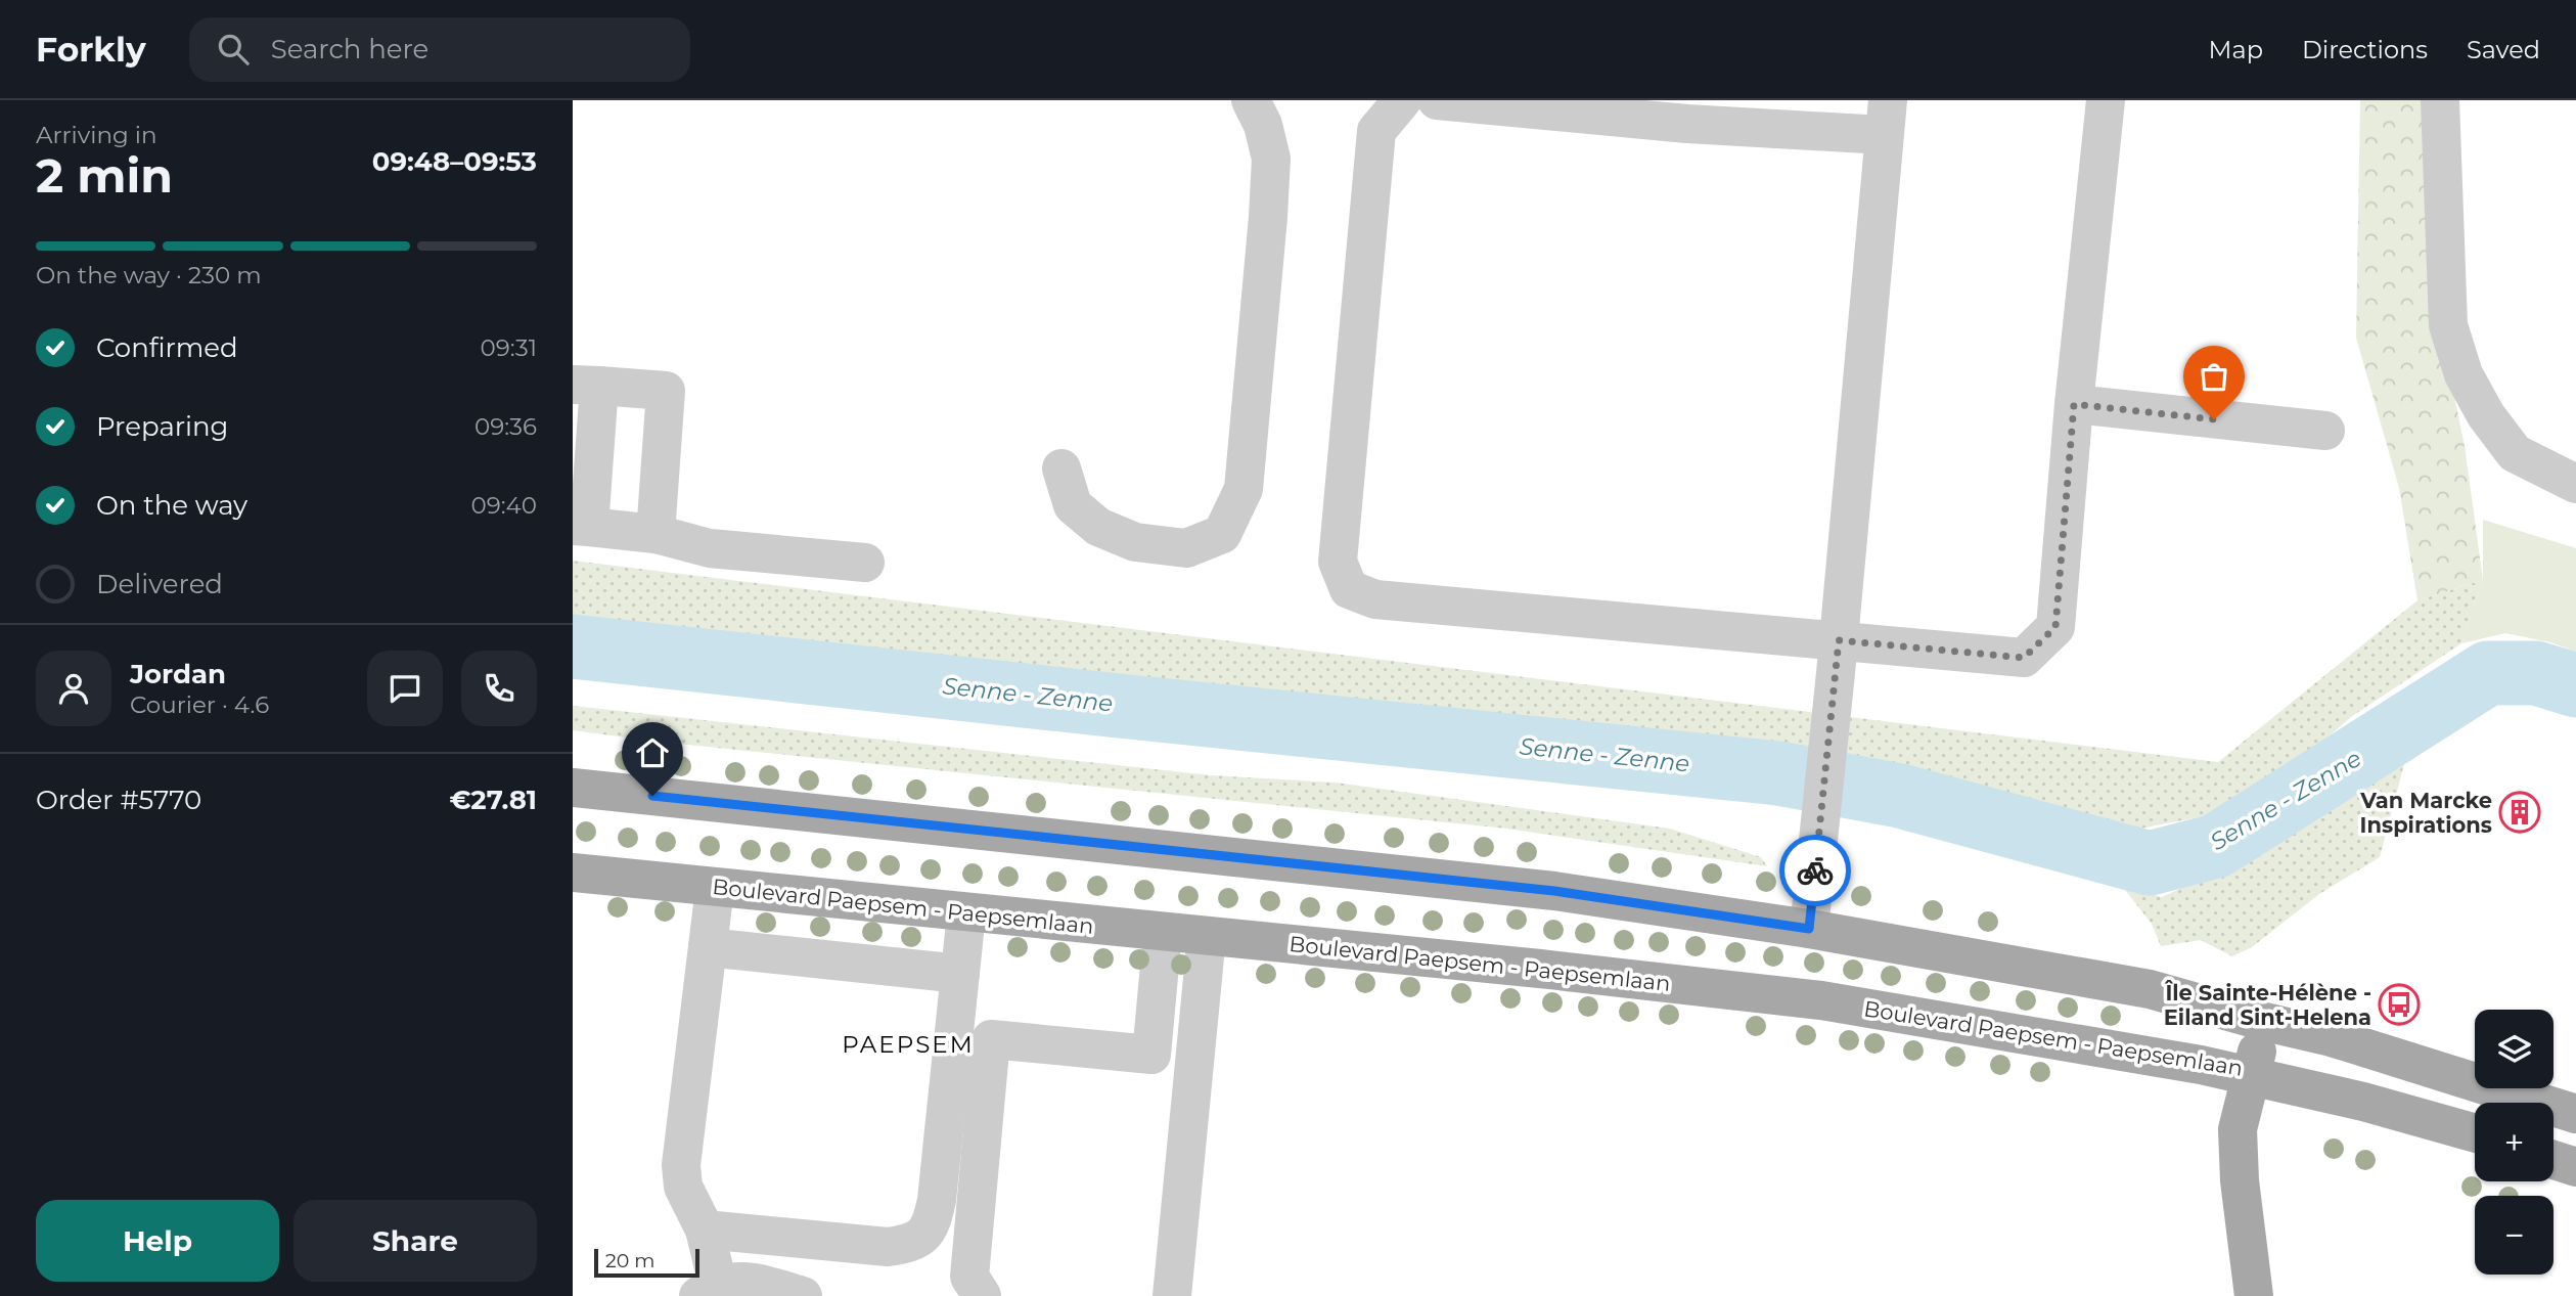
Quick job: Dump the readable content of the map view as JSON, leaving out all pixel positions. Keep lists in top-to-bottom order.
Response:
{
  "streets": {
    "main road": ["Boulevard Paepsem - Paepsemlaan"]
  },
  "districts": ["PAEPSEM"],
  "water": ["Senne - Zenne"],
  "places": {
    "building": ["Van Marcke Inspirations"],
    "bus stop": ["Île Sainte-Hélène - Eiland Sint-Helena"]
  },
  "scale_bar": "20 m",
  "page": {
    "header": "Forkly",
    "search": "Search here",
    "nav": ["Map", "Directions", "Saved"],
    "heading": ["2 min", "Arriving in", "09:48–09:53"],
    "panel": [
      "Jordan",
      "Courier · 4.6",
      "Order #5770",
      "€27.81"
    ],
    "bar": "On the way · 230 m",
    "list": [
      ["Confirmed", "09:31"],
      ["Preparing", "09:36"],
      ["On the way", "09:40"],
      "Delivered"
    ],
    "map_buttons": ["+", "−"],
    "buttons": ["Help", "Share"],
    "scale": "20 m"
  }
}
